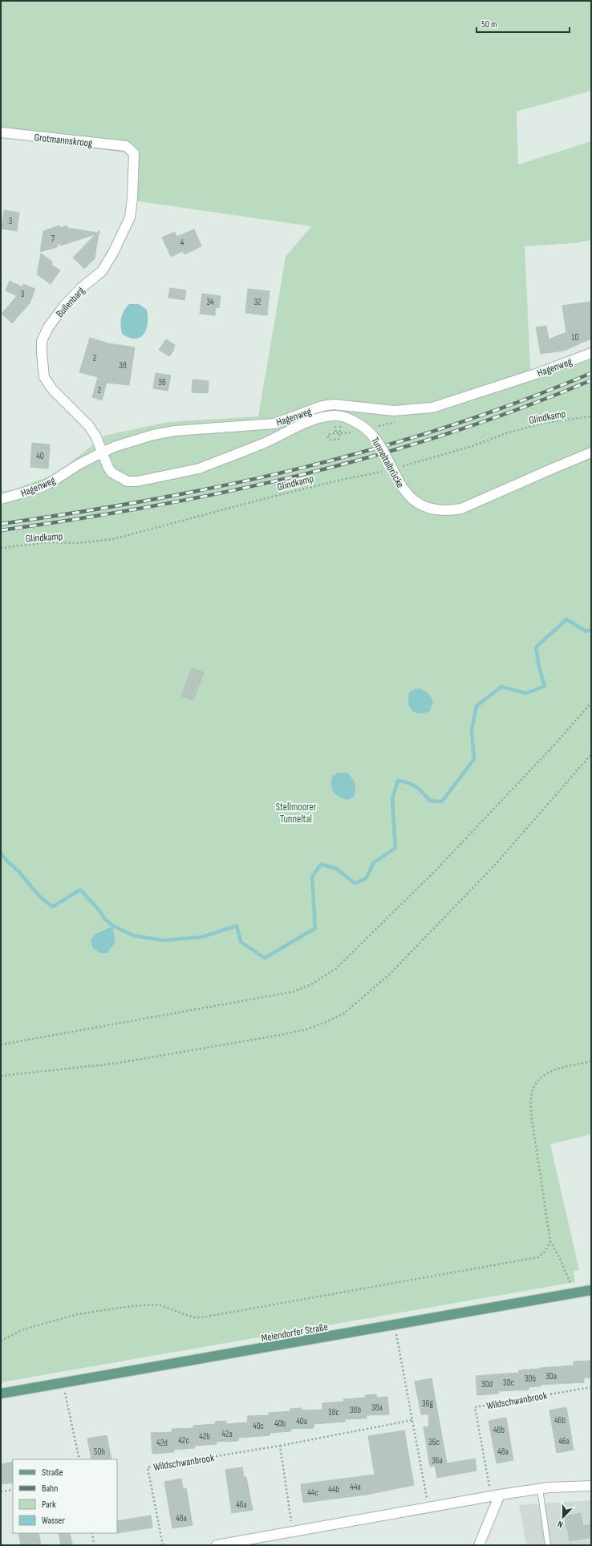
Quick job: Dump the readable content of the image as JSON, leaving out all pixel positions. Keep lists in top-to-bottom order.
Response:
{
  "streets": {
    "main road": ["Meiendorfer Straße"],
    "street": [
      "Grotmannskroog",
      "Bullenbarg",
      "Hagenweg",
      "Tunneltalbrücke"
    ],
    "path": ["Glindkamp", "Wildschwanbrook"]
  },
  "crossings": [
    ["Grotmannskroog", "Bullenbarg"],
    ["Bullenbarg", "Hagenweg"],
    ["Bullenbarg", "Tunneltalbrücke"],
    ["Hagenweg", "Tunneltalbrücke"]
  ],
  "parks": ["Stellmoorer Tunneltal"],
  "house_numbers": [
    "3",
    "7",
    "4",
    "3",
    "34",
    "32",
    "10",
    "2",
    "38",
    "36",
    "2",
    "40",
    "30a",
    "30b",
    "30c",
    "30d",
    "36g",
    "38a",
    "38b",
    "38c",
    "46b",
    "40a",
    "40b",
    "40c",
    "48b",
    "42a",
    "42b",
    "42c",
    "46a",
    "36c",
    "42d",
    "50h",
    "48a",
    "36a",
    "44a",
    "44b",
    "44c",
    "46a",
    "48a"
  ],
  "legend": [
    "Straße",
    "Bahn",
    "Park",
    "Wasser"
  ],
  "scale_bar": "50 m",
  "north": "bottom"
}
